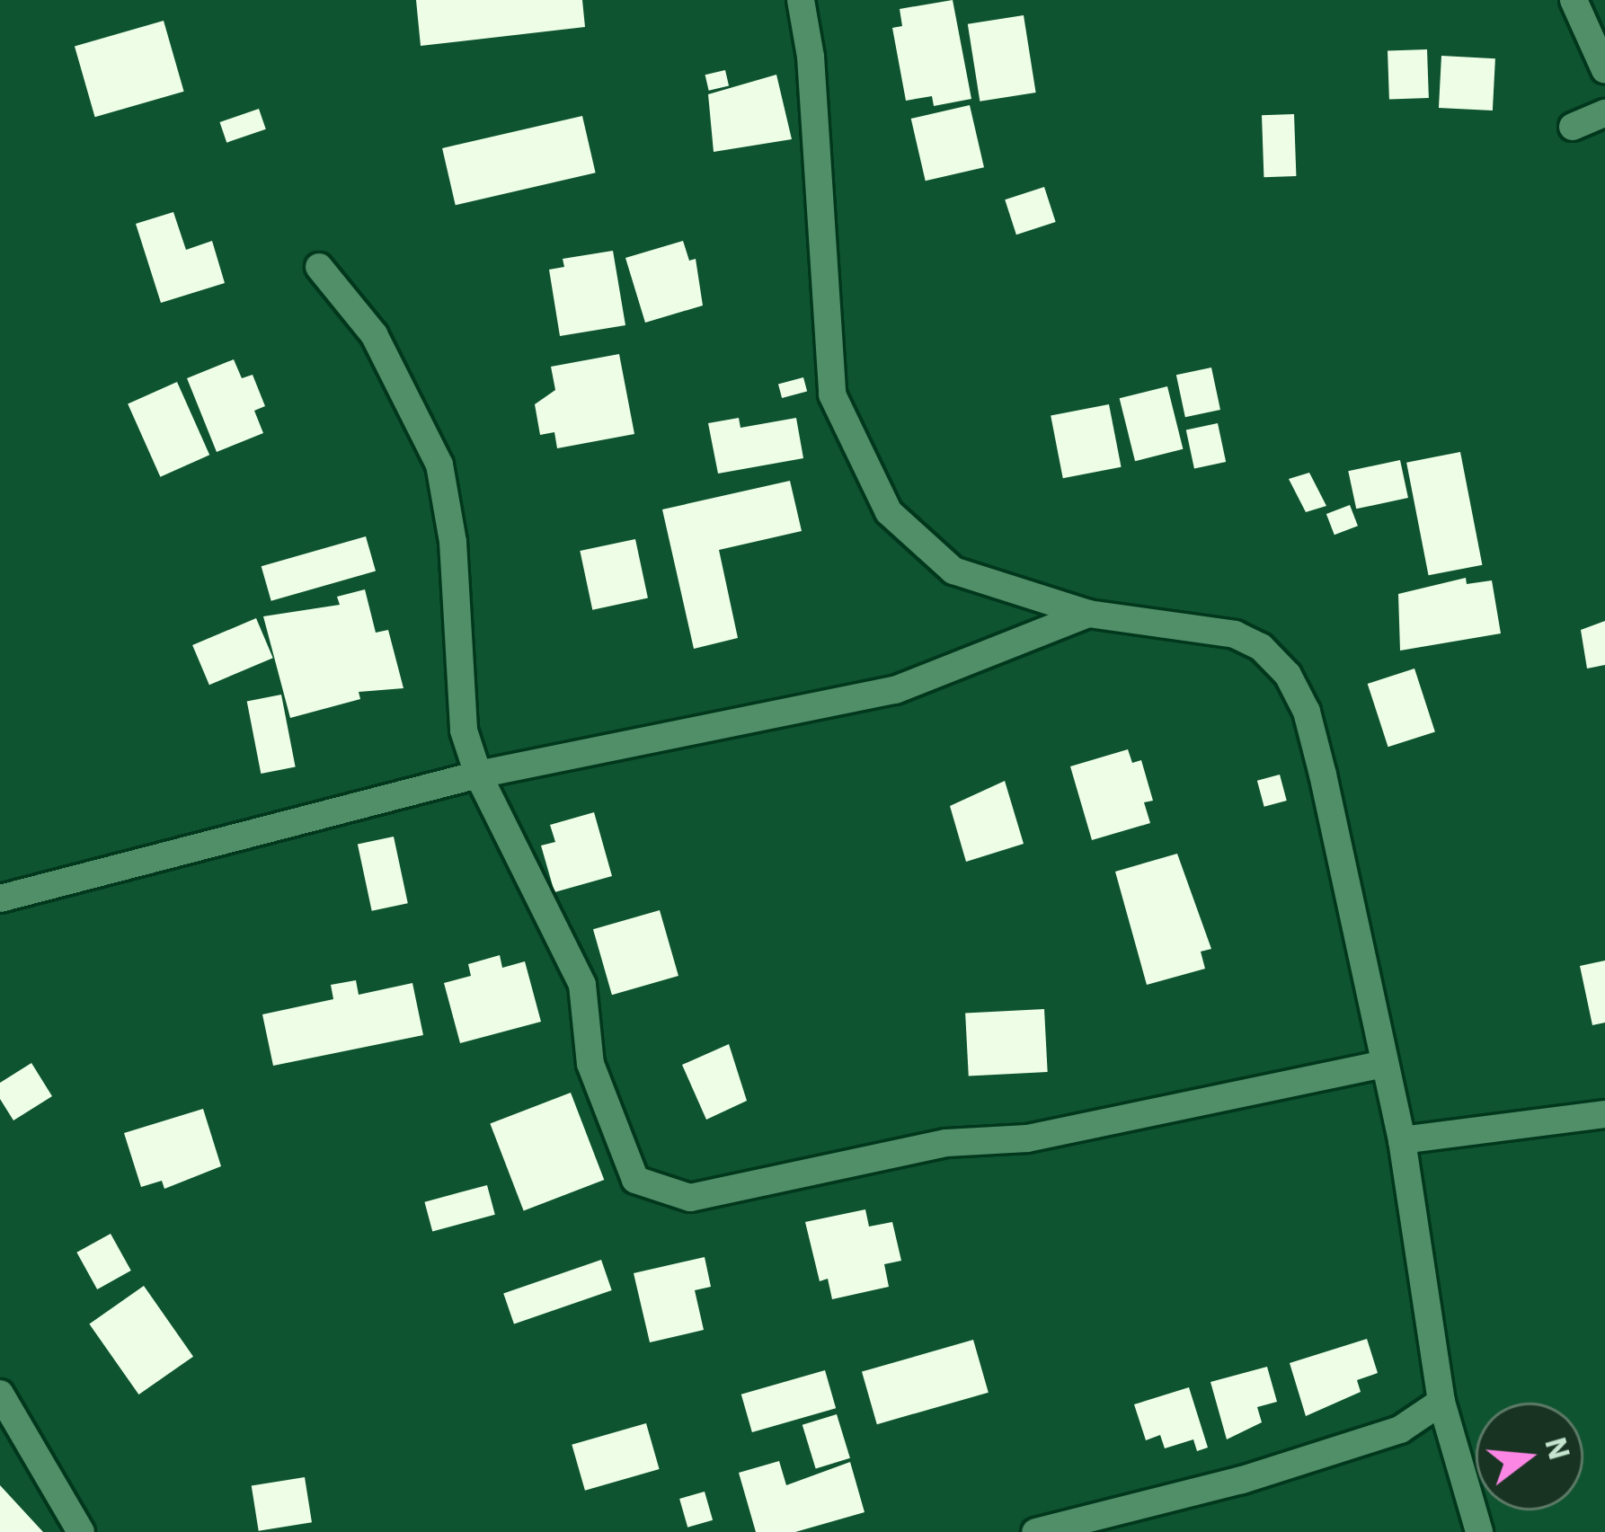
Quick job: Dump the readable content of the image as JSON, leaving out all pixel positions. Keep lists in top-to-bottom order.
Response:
{
  "north": "right"
}
